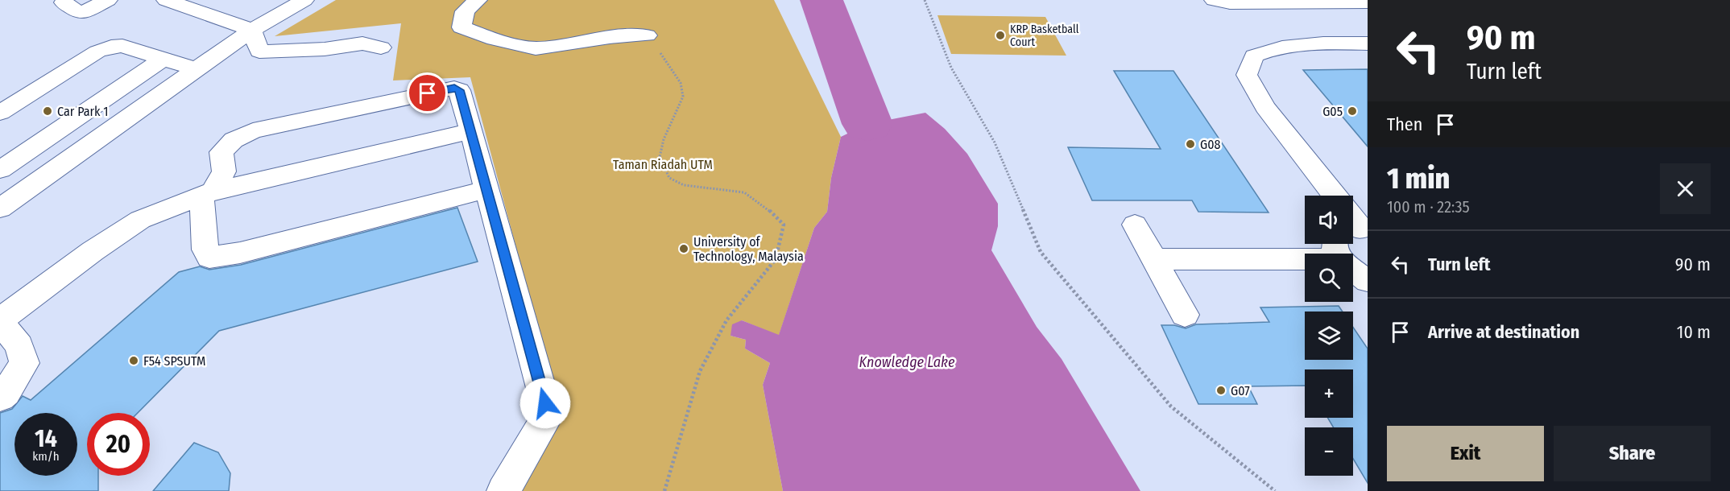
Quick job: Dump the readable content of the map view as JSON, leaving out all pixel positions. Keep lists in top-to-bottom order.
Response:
{
  "water": ["Knowledge Lake"],
  "parks": ["Taman Riadah UTM"],
  "places": [
    "KRP Basketball Court",
    "Car Park 1",
    "G05",
    "G08",
    "University of Technology, Malaysia",
    "F54 SPSUTM",
    "G07"
  ],
  "page": {
    "turn": ["90 m", "Turn left"],
    "then": "Then",
    "heading": ["1 min", "100 m · 22:35"],
    "map_buttons": ["+", "−"],
    "list": [
      {
        "name": "Turn left",
        "value": "90 m"
      },
      {
        "name": "Arrive at destination",
        "value": "10 m"
      }
    ],
    "speed": "14 km/h",
    "limit": "20",
    "buttons": ["Exit", "Share"]
  }
}
